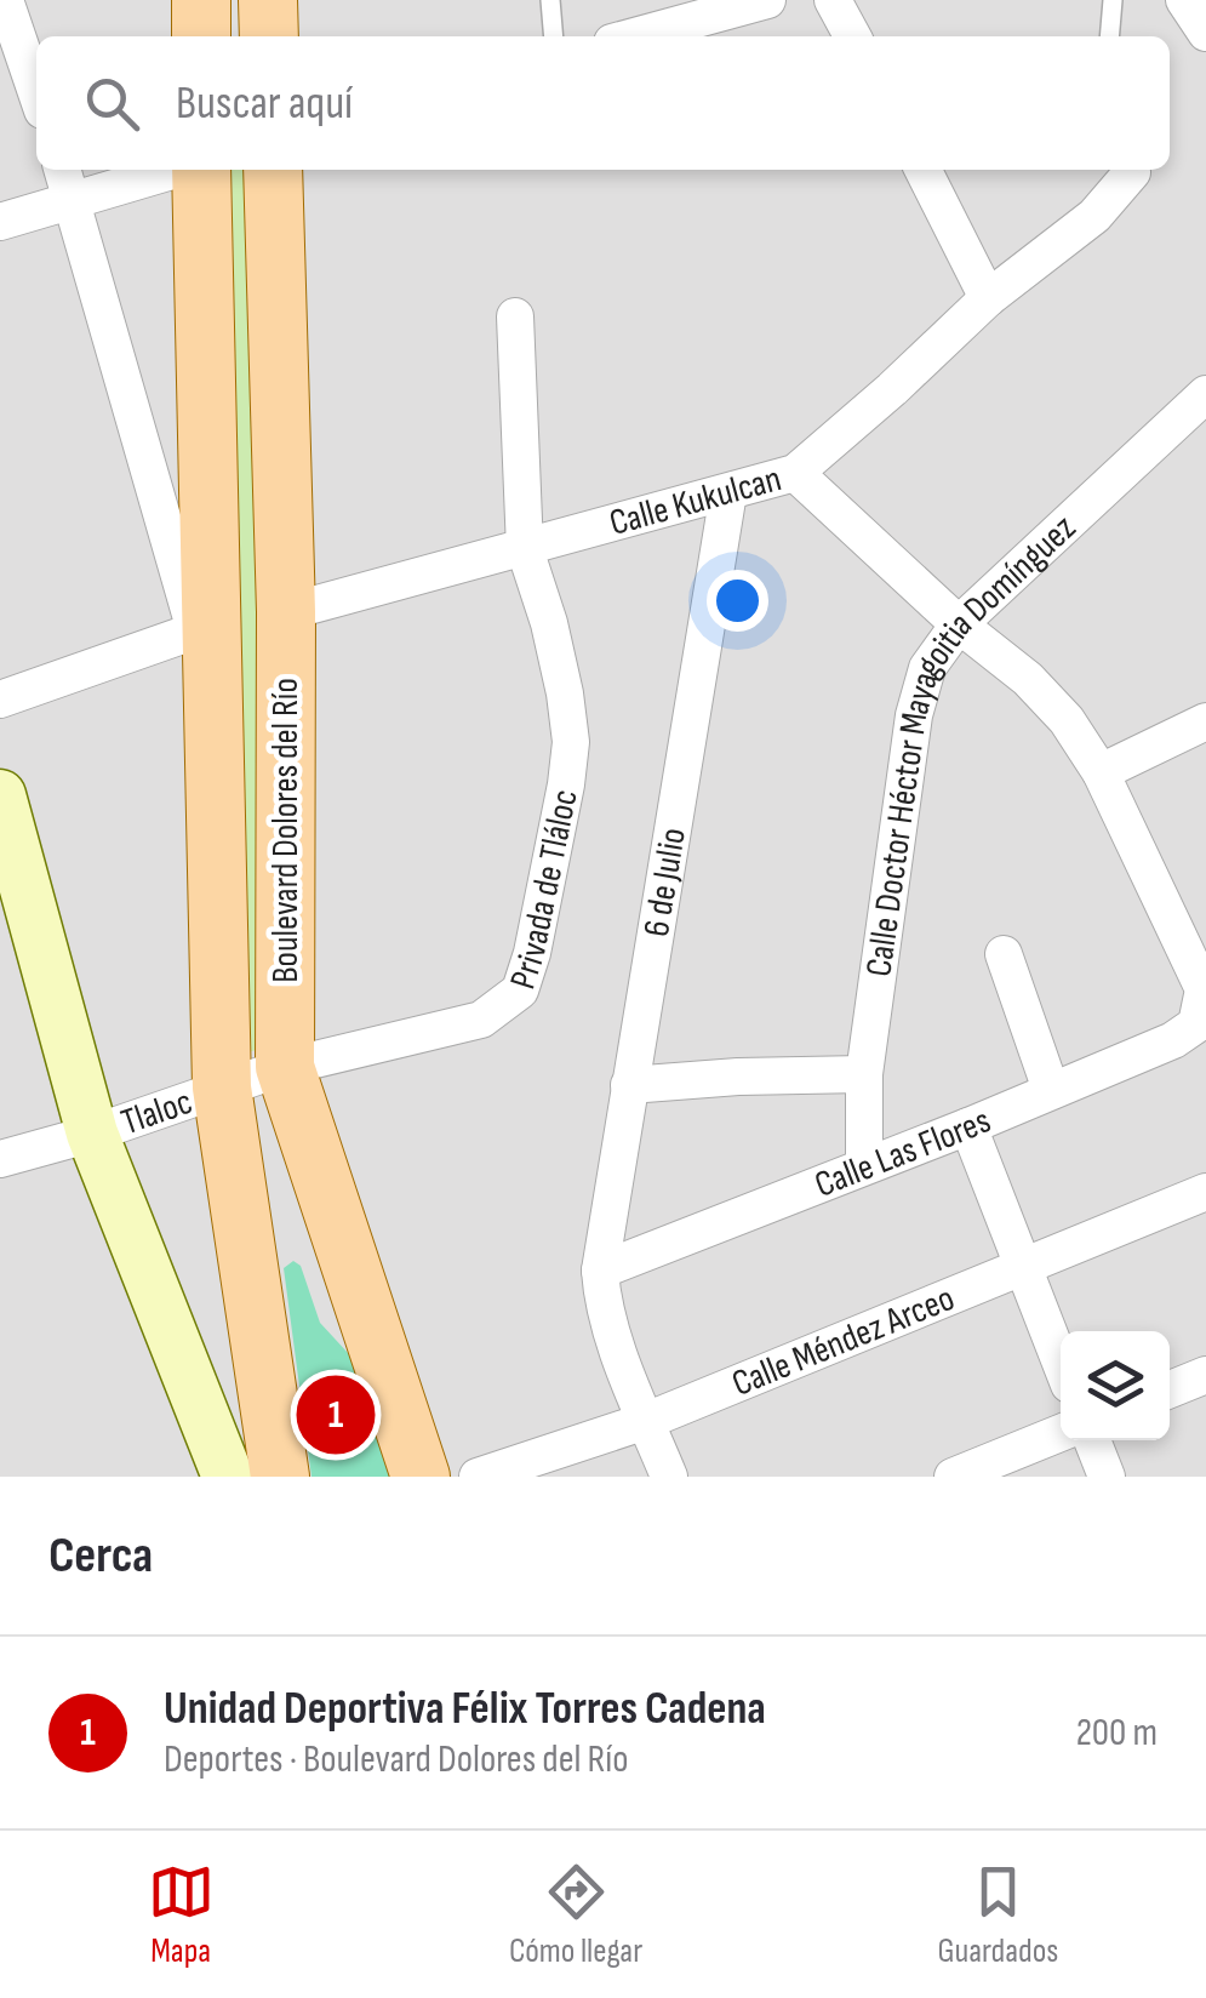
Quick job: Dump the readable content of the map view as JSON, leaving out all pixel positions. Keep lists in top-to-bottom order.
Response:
{
  "streets": {
    "main road": ["Boulevard Dolores del Río"],
    "street": [
      "Calle Kukulcan",
      "Calle Doctor Héctor Mayagoitia Domínguez",
      "6 de Julio",
      "Privada de Tláloc",
      "Tlaloc",
      "Calle Las Flores",
      "Calle Méndez Arceo"
    ]
  },
  "crossings": [
    ["Calle Kukulcan", "Boulevard Dolores del Río"],
    ["Calle Kukulcan", "6 de Julio"],
    ["Calle Kukulcan", "Privada de Tláloc"],
    ["Calle Doctor Héctor Mayagoitia Domínguez", "Calle Las Flores"],
    ["Boulevard Dolores del Río", "Privada de Tláloc"],
    ["Boulevard Dolores del Río", "Tlaloc"],
    ["6 de Julio", "Calle Las Flores"],
    ["Privada de Tláloc", "Tlaloc"]
  ],
  "page": {
    "search": "Buscar aquí",
    "pins": "1",
    "heading": "Cerca",
    "list": [
      {
        "mark": "1",
        "name": "Unidad Deportiva Félix Torres Cadena",
        "note": "Deportes · Boulevard Dolores del Río",
        "value": "200 m"
      }
    ],
    "nav": ["Mapa", "Cómo llegar", "Guardados"]
  }
}
